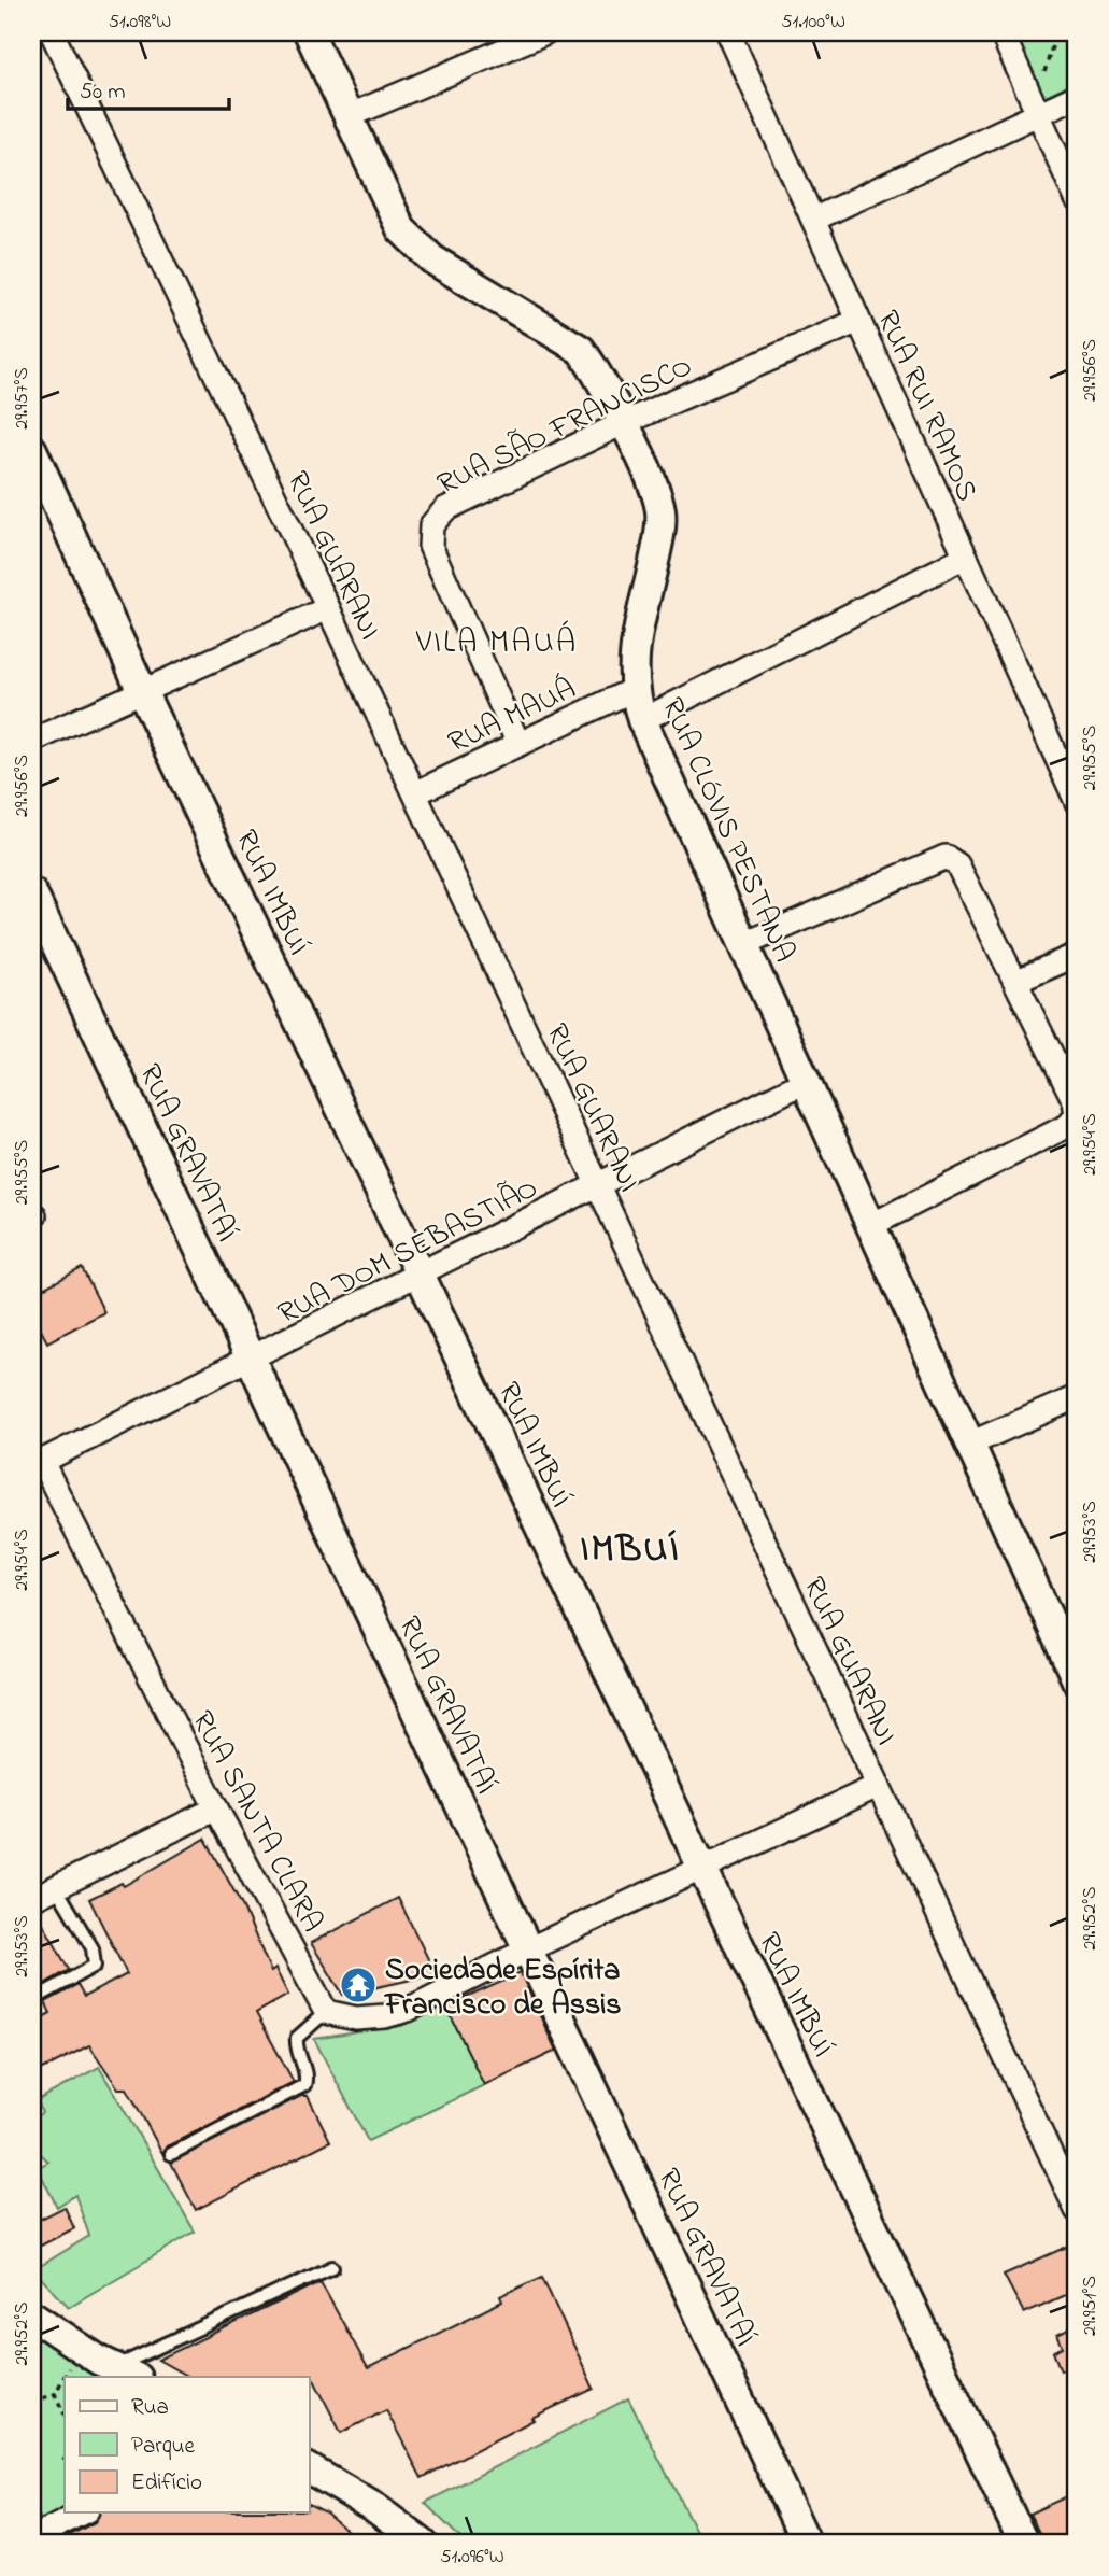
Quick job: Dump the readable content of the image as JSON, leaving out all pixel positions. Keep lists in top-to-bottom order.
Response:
{
  "streets": {
    "street": [
      "RUA RUI RAMOS",
      "RUA SÃO FRANCISCO",
      "RUA GUARANI",
      "RUA MAUÁ",
      "RUA CLÓVIS PESTANA",
      "RUA IMBUÍ",
      "RUA GRAVATAÍ",
      "RUA DOM SEBASTIÃO",
      "RUA SANTA CLARA"
    ]
  },
  "crossings": [
    ["RUA RUI RAMOS", "RUA SÃO FRANCISCO"],
    ["RUA SÃO FRANCISCO", "RUA MAUÁ"],
    ["RUA SÃO FRANCISCO", "RUA CLÓVIS PESTANA"],
    ["RUA GUARANI", "RUA MAUÁ"],
    ["RUA GUARANI", "RUA DOM SEBASTIÃO"],
    ["RUA MAUÁ", "RUA CLÓVIS PESTANA"],
    ["RUA CLÓVIS PESTANA", "RUA DOM SEBASTIÃO"],
    ["RUA IMBUÍ", "RUA DOM SEBASTIÃO"],
    ["RUA GRAVATAÍ", "RUA DOM SEBASTIÃO"],
    ["RUA DOM SEBASTIÃO", "RUA SANTA CLARA"]
  ],
  "districts": ["VILA MAUÁ", "IMBUÍ"],
  "places": {
    "temple": ["Sociedade Espírita Francisco de Assis"]
  },
  "legend": ["Rua", "Parque", "Edifício"],
  "scale_bar": "50 m",
  "coordinates": [
    "51.098°W",
    "51.100°W",
    "29.956°S",
    "29.957°S",
    "29.955°S",
    "29.954°S",
    "29.953°S",
    "29.952°S",
    "29.951°S",
    "51.096°W"
  ]
}
